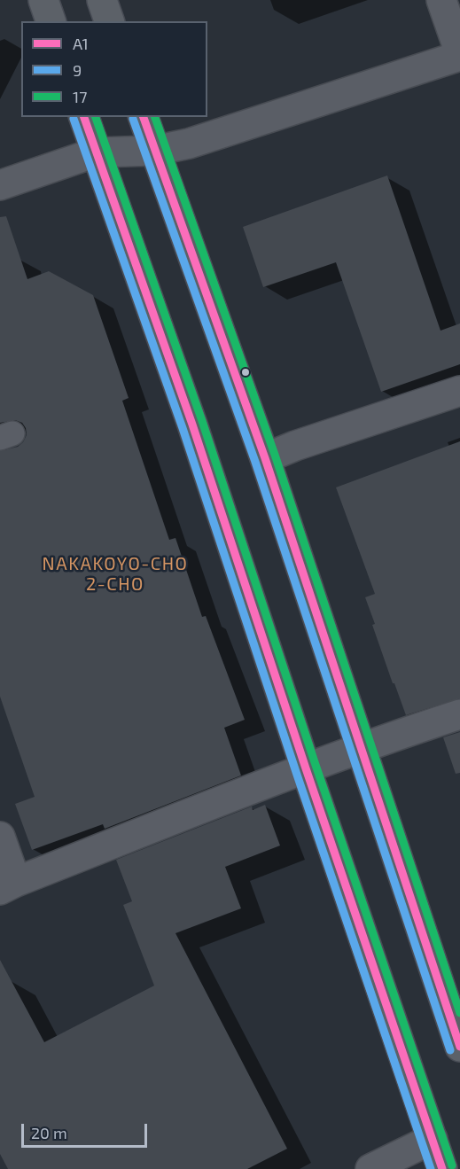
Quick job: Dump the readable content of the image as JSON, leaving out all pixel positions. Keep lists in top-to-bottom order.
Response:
{
  "districts": ["NAKAKOYO-CHO 2-CHO"],
  "lines": ["transit line A1", "transit line 17", "transit line 9"],
  "legend": ["A1", "9", "17"],
  "scale_bar": "20 m"
}
